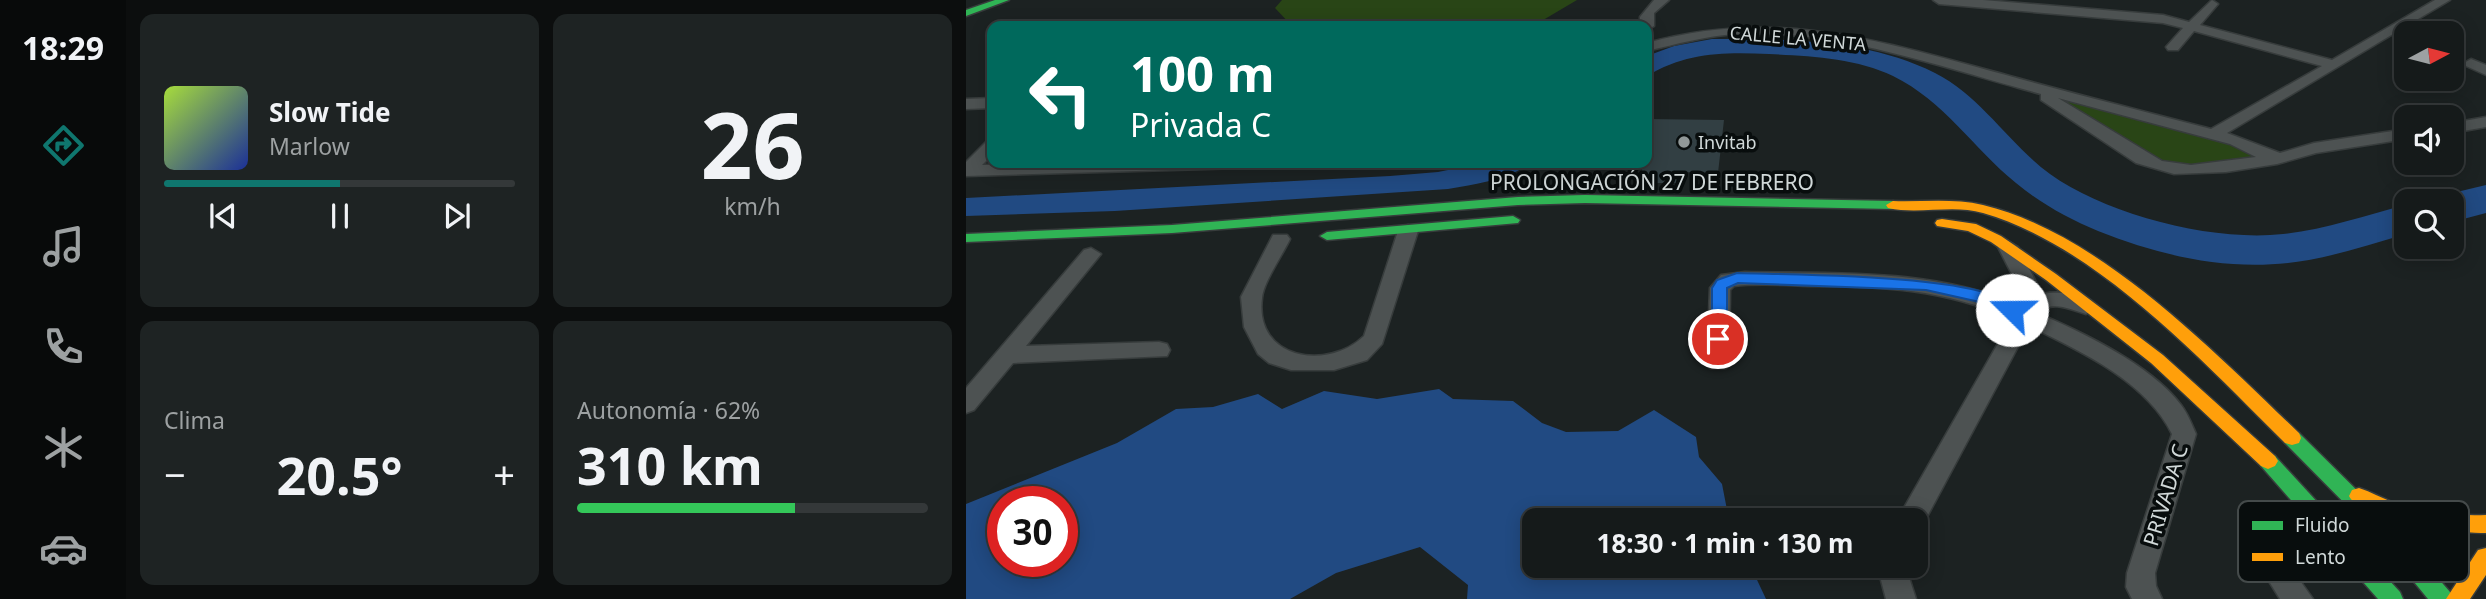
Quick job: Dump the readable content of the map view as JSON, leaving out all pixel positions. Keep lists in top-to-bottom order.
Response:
{
  "streets": {
    "street": ["CALLE LA VENTA", "PROLONGACIÓN 27 DE FEBRERO", "PRIVADA C"]
  },
  "places": ["Invitab"],
  "legend": ["Fluido", "Lento"],
  "north": "right",
  "page": {
    "tabs": "18:29",
    "tile": [
      ["26", "km/h"],
      "Clima",
      ["Autonomía · 62%", "310 km"]
    ],
    "turn": ["100 m", "Privada C"],
    "song": ["Slow Tide", "Marlow"],
    "heat": ["−", "20.5°", "+"],
    "limit": "30",
    "trip": "18:30 · 1 min · 130 m"
  }
}
